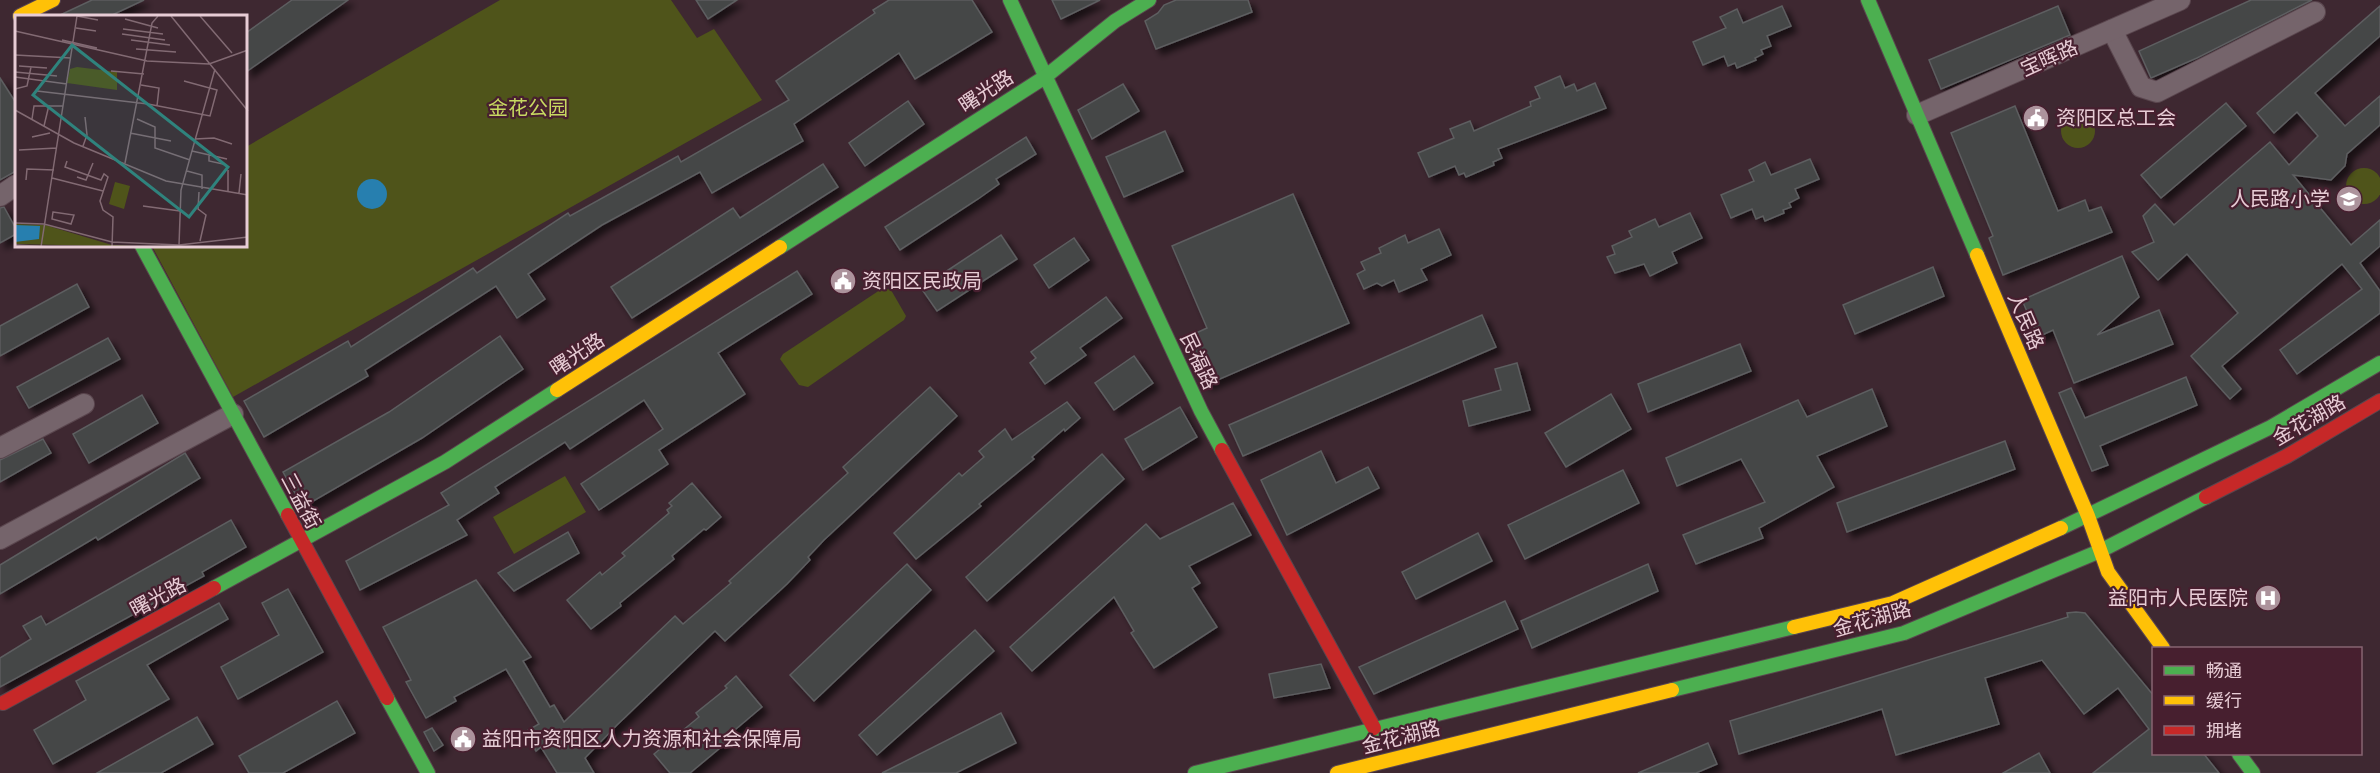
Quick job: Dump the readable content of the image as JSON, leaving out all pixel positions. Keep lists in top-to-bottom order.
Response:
{
  "streets": {
    "street": [
      "宝晖路",
      "曙光路",
      "人民路",
      "民福路",
      "金花湖路",
      "三益街"
    ]
  },
  "crossings": [
    ["宝晖路", "人民路"],
    ["曙光路", "民福路"],
    ["曙光路", "三益街"],
    ["人民路", "金花湖路"]
  ],
  "parks": ["金花公园"],
  "places": {
    "public building": ["资阳区总工会", "资阳区民政局", "益阳市资阳区人力资源和社会保障局"],
    "school or university": ["人民路小学"],
    "hospital": ["益阳市人民医院"]
  },
  "legend": ["畅通", "缓行", "拥堵"]
}
